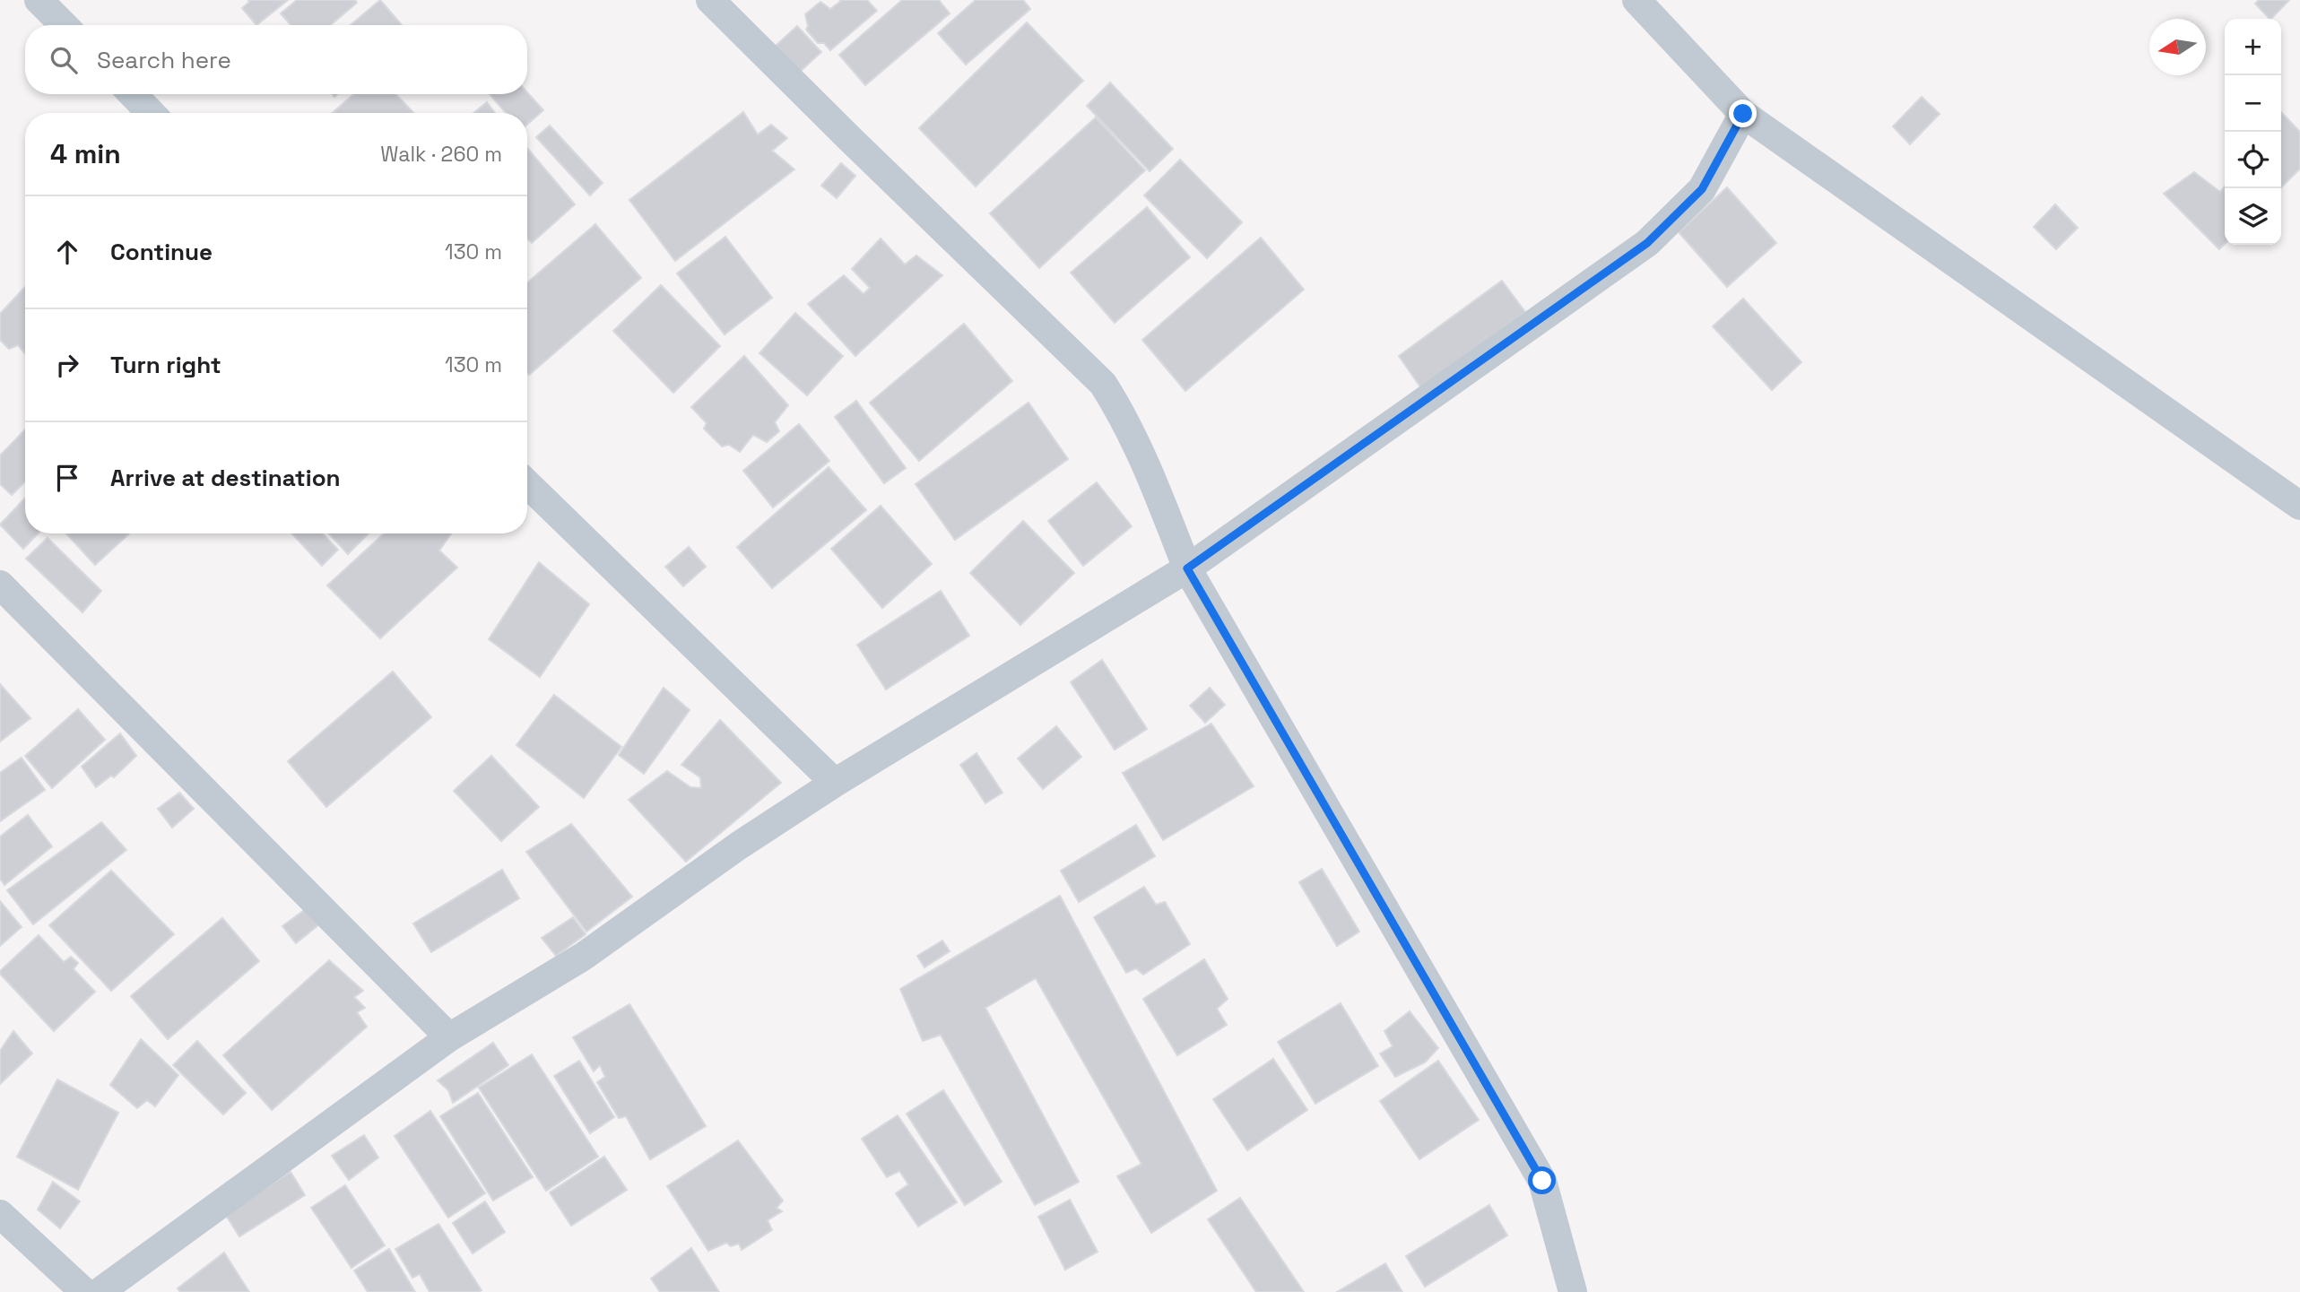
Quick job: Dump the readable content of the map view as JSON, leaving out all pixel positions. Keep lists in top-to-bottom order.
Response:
{
  "north": "left",
  "page": {
    "map_buttons": ["+", "−"],
    "search": "Search here",
    "heading": ["4 min", "Walk · 260 m"],
    "list": [
      ["Continue", "130 m"],
      ["Turn right", "130 m"],
      "Arrive at destination"
    ]
  }
}
